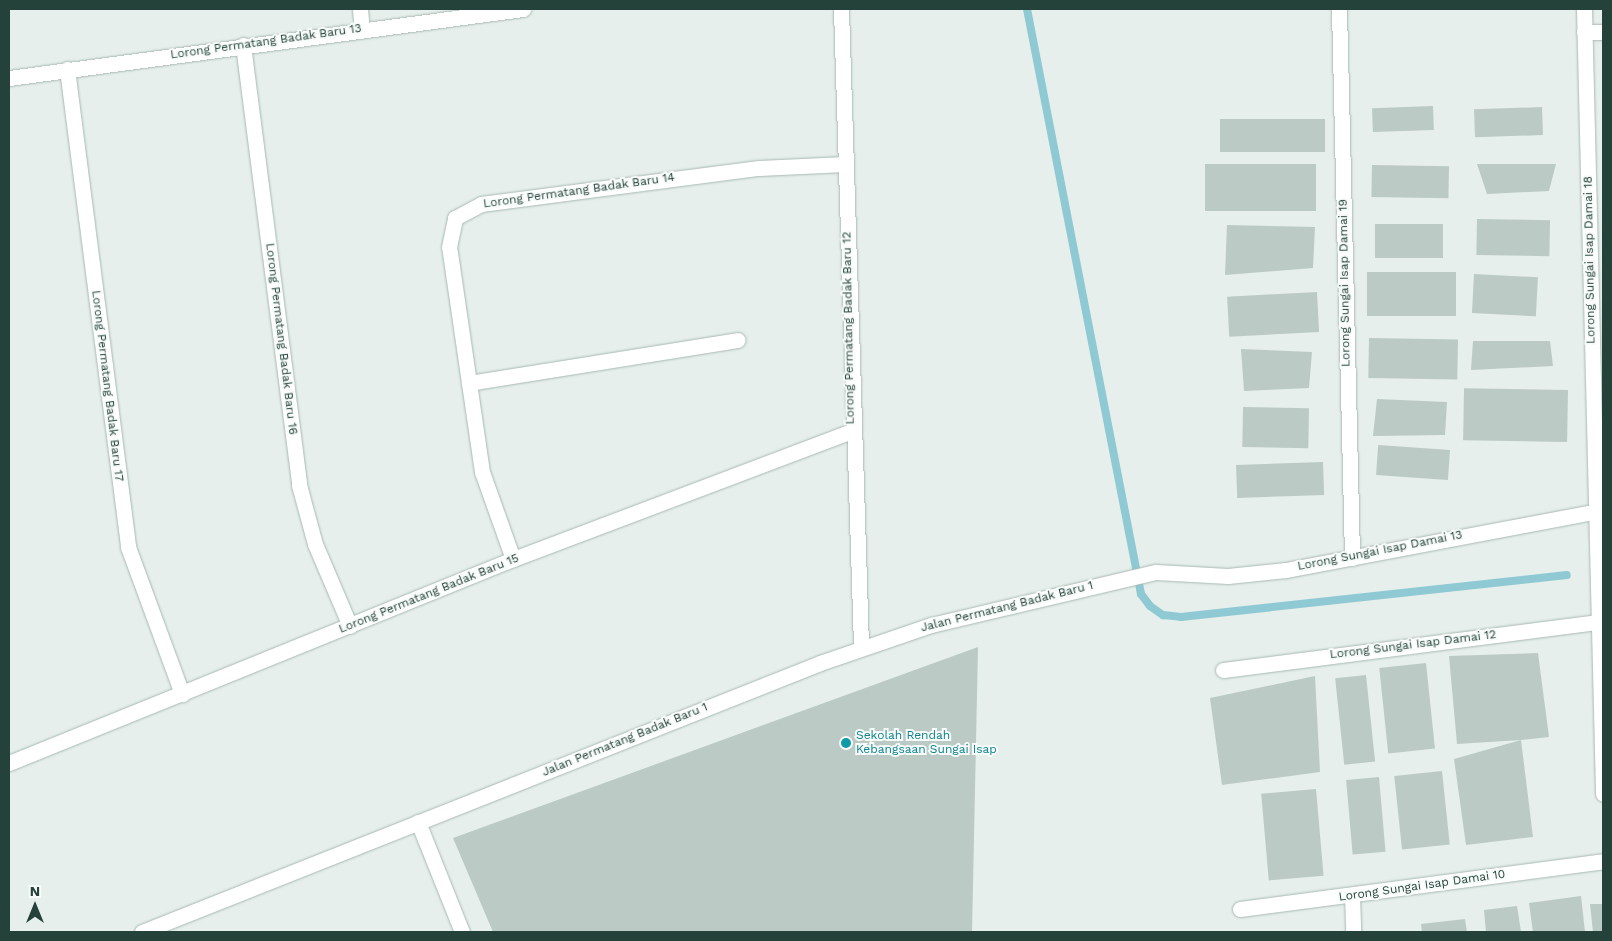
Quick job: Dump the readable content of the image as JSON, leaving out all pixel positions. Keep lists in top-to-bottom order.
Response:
{
  "streets": {
    "street": [
      "Lorong Permatang Badak Baru 13",
      "Lorong Permatang Badak Baru 14",
      "Lorong Sungai Isap Damai 18",
      "Lorong Sungai Isap Damai 19",
      "Lorong Permatang Badak Baru 12",
      "Lorong Permatang Badak Baru 16",
      "Lorong Permatang Badak Baru 17",
      "Lorong Sungai Isap Damai 13",
      "Lorong Permatang Badak Baru 15",
      "Jalan Permatang Badak Baru 1",
      "Lorong Sungai Isap Damai 12",
      "Lorong Sungai Isap Damai 10"
    ]
  },
  "crossings": [
    ["Lorong Permatang Badak Baru 13", "Lorong Permatang Badak Baru 16"],
    ["Lorong Permatang Badak Baru 13", "Lorong Permatang Badak Baru 17"],
    ["Lorong Permatang Badak Baru 14", "Lorong Permatang Badak Baru 12"],
    ["Lorong Permatang Badak Baru 14", "Lorong Permatang Badak Baru 15"],
    ["Lorong Sungai Isap Damai 18", "Lorong Sungai Isap Damai 13"],
    ["Lorong Sungai Isap Damai 18", "Lorong Sungai Isap Damai 12"],
    ["Lorong Sungai Isap Damai 19", "Lorong Sungai Isap Damai 13"],
    ["Lorong Permatang Badak Baru 12", "Lorong Permatang Badak Baru 15"],
    ["Lorong Permatang Badak Baru 12", "Jalan Permatang Badak Baru 1"],
    ["Lorong Permatang Badak Baru 16", "Lorong Permatang Badak Baru 15"],
    ["Lorong Permatang Badak Baru 17", "Lorong Permatang Badak Baru 15"],
    ["Lorong Sungai Isap Damai 13", "Jalan Permatang Badak Baru 1"]
  ],
  "places": ["Sekolah Rendah Kebangsaan Sungai Isap"],
  "north": "top"
}
